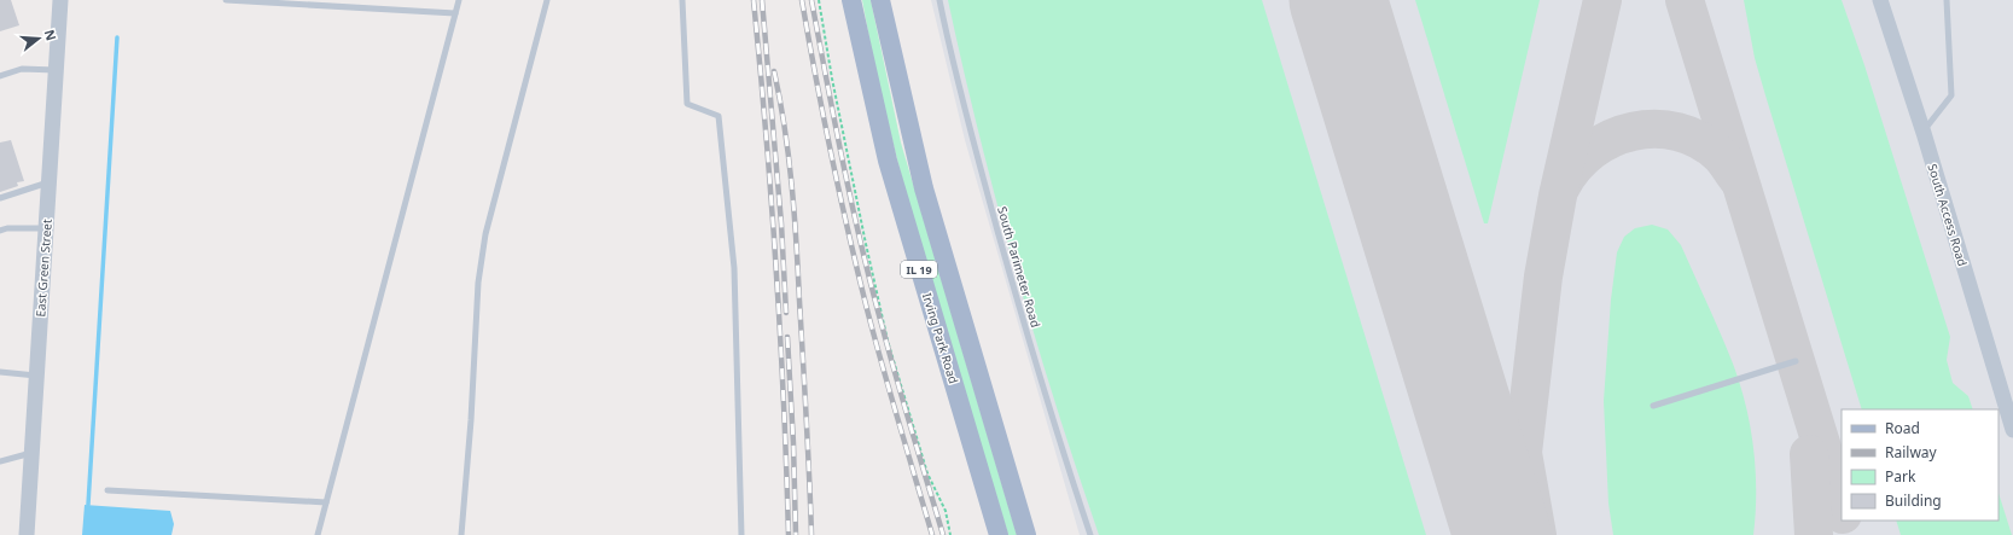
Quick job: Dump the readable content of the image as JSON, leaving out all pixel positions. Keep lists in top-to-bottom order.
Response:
{
  "streets": {
    "main road": ["IL 19", "Irving Park Road"],
    "street": ["South Access Road", "East Green Street"],
    "lane": ["South Parimeter Road"]
  },
  "legend": [
    "Road",
    "Railway",
    "Park",
    "Building"
  ],
  "north": "right"
}
